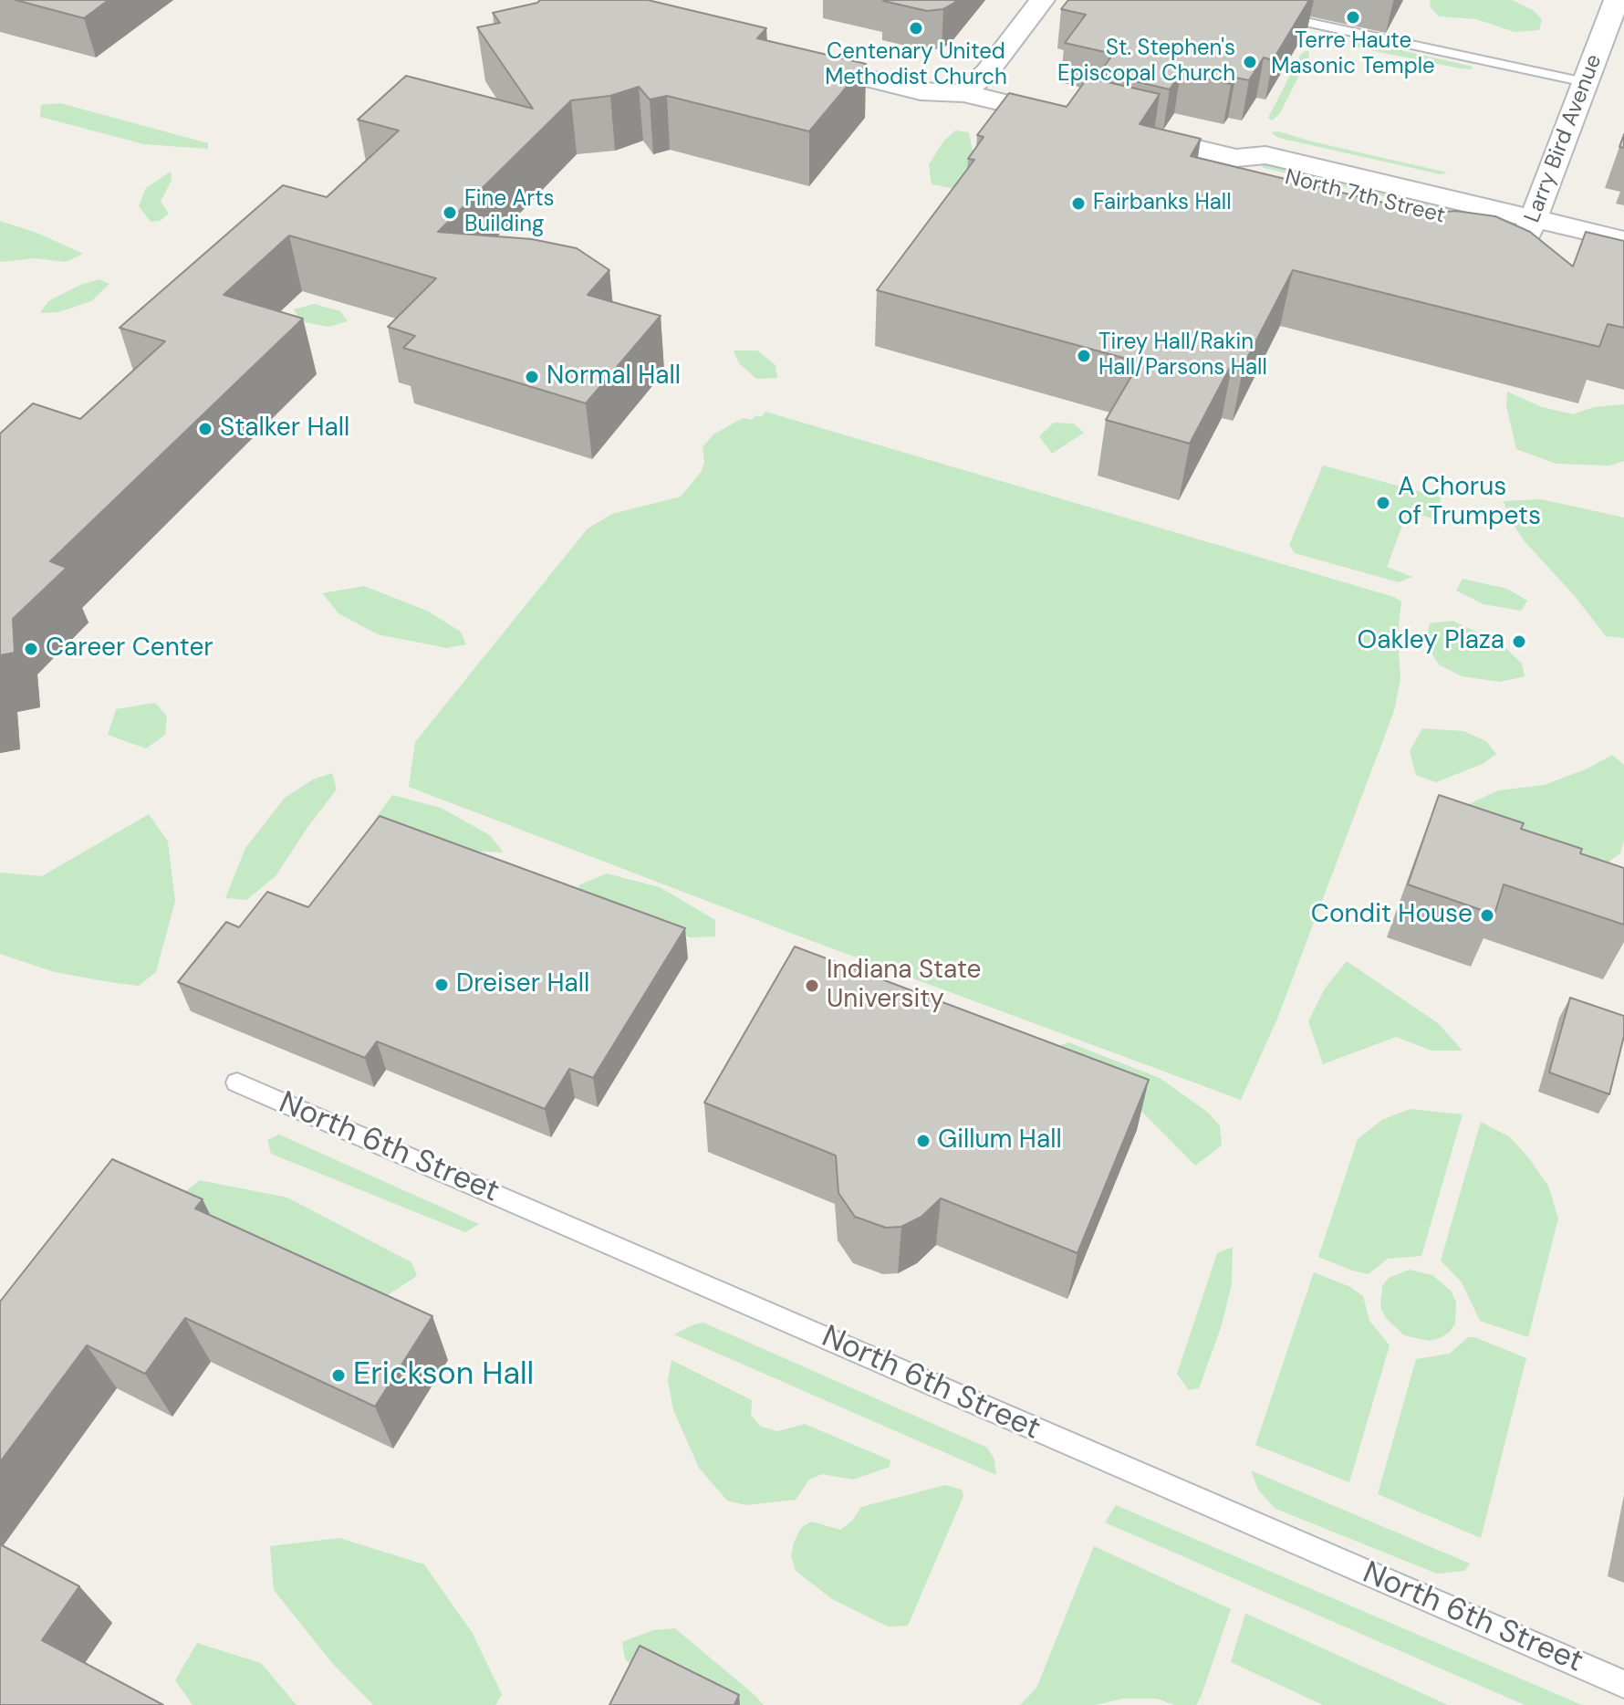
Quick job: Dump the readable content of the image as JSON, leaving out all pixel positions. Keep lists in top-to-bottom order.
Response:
{
  "streets": {
    "street": ["Larry Bird Avenue", "North 7th Street"],
    "lane": ["North 6th Street"]
  },
  "crossings": [
    ["Larry Bird Avenue", "North 7th Street"]
  ],
  "places": [
    "Terre Haute Masonic Temple",
    "Centenary United Methodist Church",
    "St. Stephen's Episcopal Church",
    "Fairbanks Hall",
    "Fine Arts Building",
    "Tirey Hall/Rakin Hall/Parsons Hall",
    "Normal Hall",
    "Stalker Hall",
    "A Chorus of Trumpets",
    "Oakley Plaza",
    "Career Center",
    "Condit House",
    "Dreiser Hall",
    "Indiana State University",
    "Gillum Hall",
    "Erickson Hall"
  ]
}
